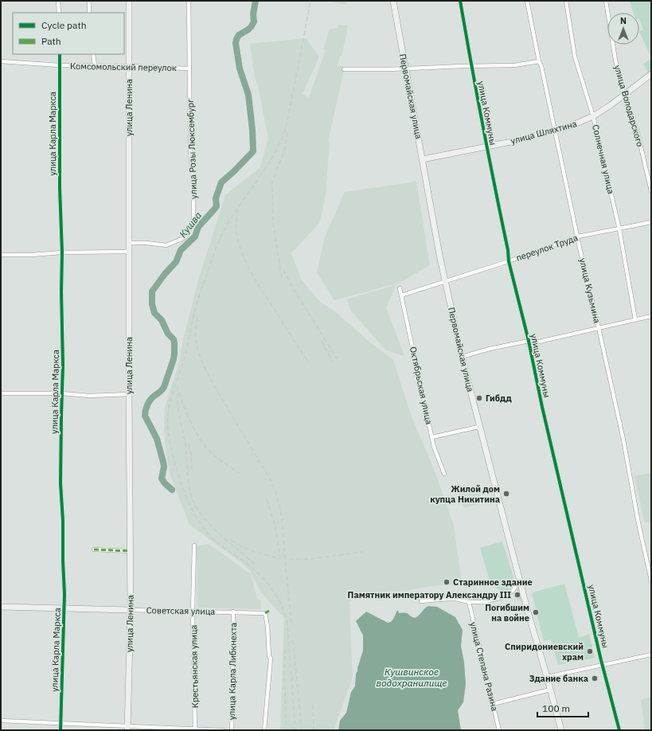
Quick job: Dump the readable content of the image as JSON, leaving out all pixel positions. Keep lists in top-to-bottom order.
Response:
{
  "streets": {
    "main road": [
      "Первомайская улица",
      "улица Ленина",
      "улица Шляхтина",
      "Советская улица"
    ],
    "street": [
      "Комсомольский переулок",
      "улица Володарского",
      "улица Коммуны",
      "улица Карла Маркса",
      "улица Розы Люксембург",
      "Солнечная улица",
      "переулок Труда",
      "улица Кузьмина",
      "Октябрьская улица",
      "Крестьянская улица",
      "улица Степана Разина",
      "улица Карла Либкнехта"
    ]
  },
  "crossings": [
    ["Комсомольский переулок", "улица Ленина"],
    ["Комсомольский переулок", "улица Карла Маркса"],
    ["Комсомольский переулок", "улица Розы Люксембург"],
    ["Первомайская улица", "улица Шляхтина"],
    ["Первомайская улица", "переулок Труда"],
    ["улица Володарского", "улица Шляхтина"],
    ["улица Ленина", "улица Розы Люксембург"],
    ["улица Ленина", "Советская улица"],
    ["улица Коммуны", "улица Шляхтина"],
    ["улица Коммуны", "переулок Труда"],
    ["улица Шляхтина", "Солнечная улица"],
    ["улица Шляхтина", "улица Кузьмина"],
    ["улица Карла Маркса", "Советская улица"],
    ["Солнечная улица", "переулок Труда"],
    ["переулок Труда", "улица Кузьмина"],
    ["переулок Труда", "Октябрьская улица"],
    ["Советская улица", "Крестьянская улица"],
    ["Советская улица", "улица Карла Либкнехта"]
  ],
  "water": ["Кушва", "Кушвинское водохранилище"],
  "places": [
    "Гибдд",
    "Жилой дом купца Никитина",
    "Старинное здание",
    "Памятник императору Александру III",
    "Погибшим на войне",
    "Спиридониевский храм",
    "Здание банка"
  ],
  "legend": ["Cycle path", "Path"],
  "scale_bar": "100 m",
  "north": "top"
}
